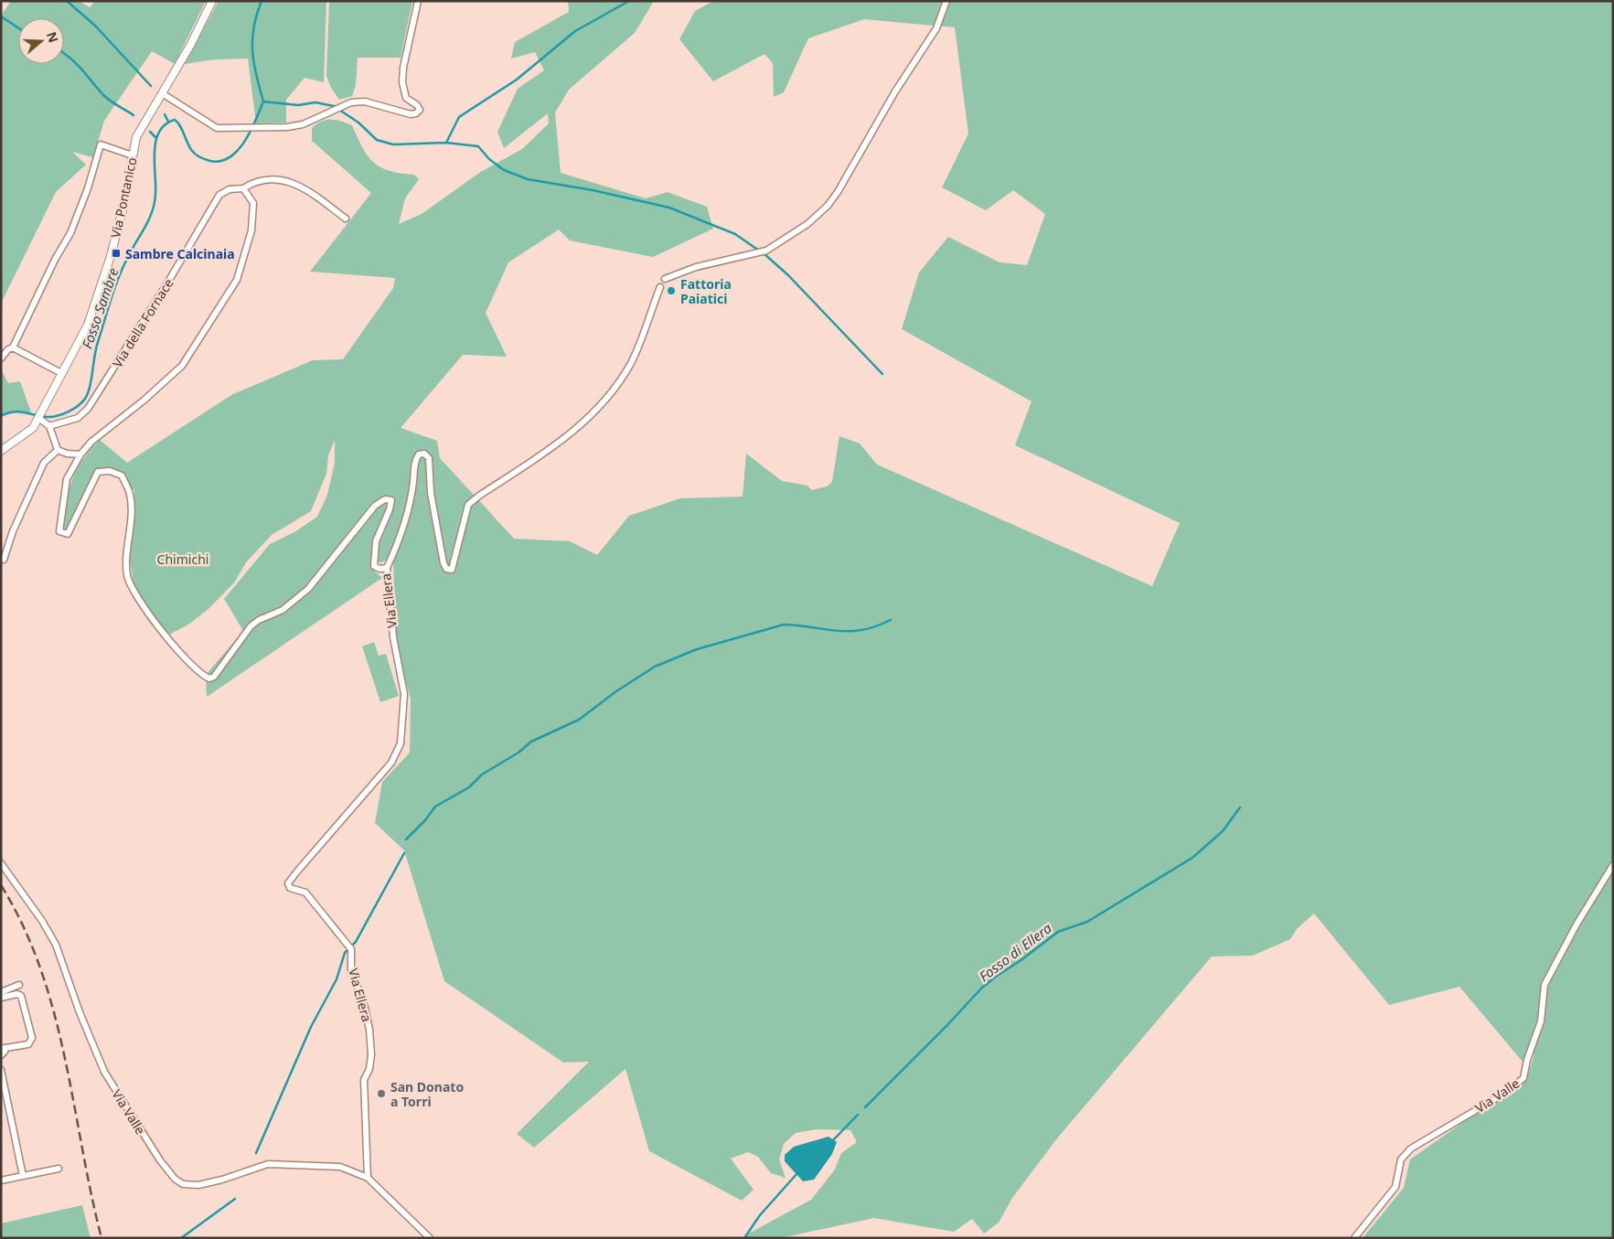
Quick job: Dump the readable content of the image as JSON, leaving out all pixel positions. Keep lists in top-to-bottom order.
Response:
{
  "streets": {
    "street": [
      "Via Pontanico",
      "Via della Fornace",
      "Via Ellera",
      "Via Valle"
    ]
  },
  "crossings": [
    ["Via Ellera", "Via Valle"]
  ],
  "water": ["Fosso Sambre", "Fosso di Ellera"],
  "parks": ["Chimichi"],
  "places": {
    "transit": ["Sambre Calcinaia"],
    "other": ["Fattoria Paiatici", "San Donato a Torri"]
  },
  "north": "right"
}
